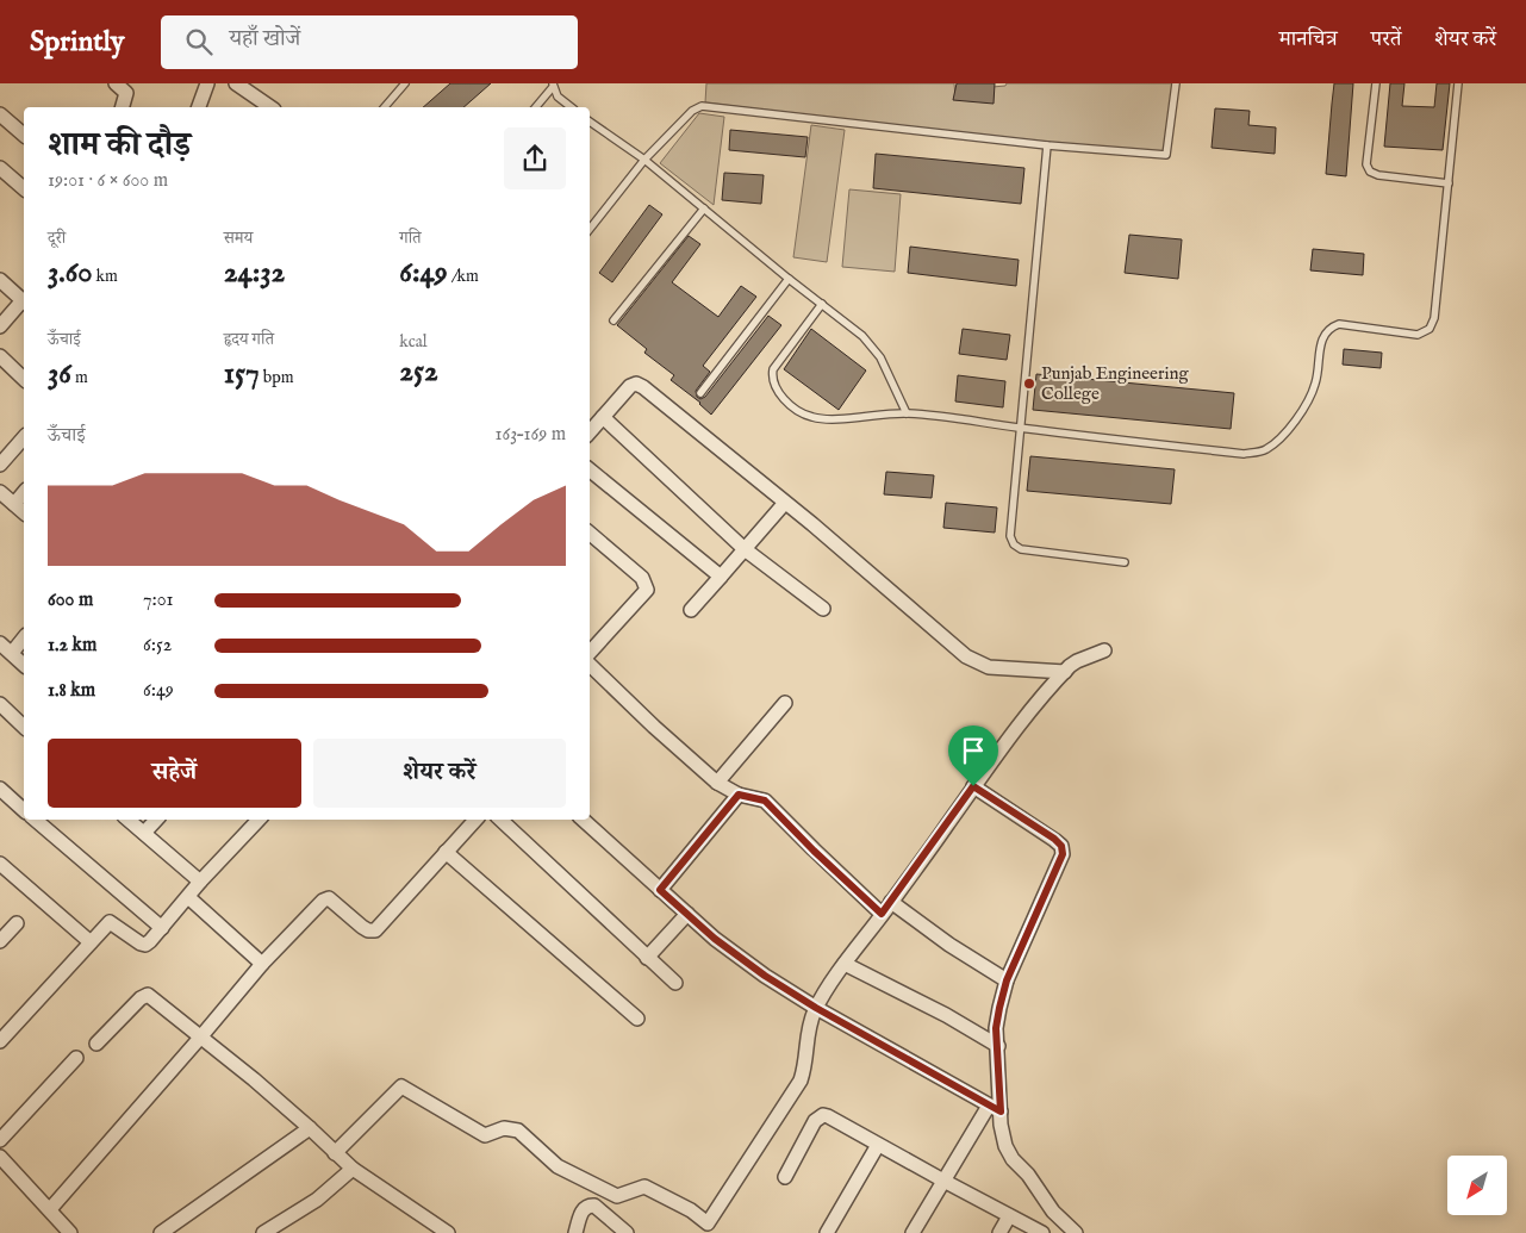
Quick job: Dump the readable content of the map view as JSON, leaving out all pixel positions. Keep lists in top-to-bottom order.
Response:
{
  "places": ["Punjab Engineering College"],
  "north": "bottom left",
  "page": {
    "header": "Sprintly",
    "search": "यहाँ खोजें",
    "nav": ["मानचित्र", "परतें", "शेयर करें"],
    "heading": ["शाम की दौड़", "19:01 · 6 × 600 m"],
    "stats": [
      ["दूरी", "3.60 km"],
      ["समय", "24:32"],
      ["गति", "6:49 /km"],
      ["ऊँचाई", "36 m"],
      ["हृदय गति", "157 bpm"],
      ["kcal", "252"]
    ],
    "chart": ["ऊँचाई", "163–169 m"],
    "list": [
      {
        "name": "600 m",
        "note": "7:01"
      },
      {
        "name": "1.2 km",
        "note": "6:52"
      },
      {
        "name": "1.8 km",
        "note": "6:49"
      }
    ],
    "buttons": ["सहेजें", "शेयर करें"]
  }
}
